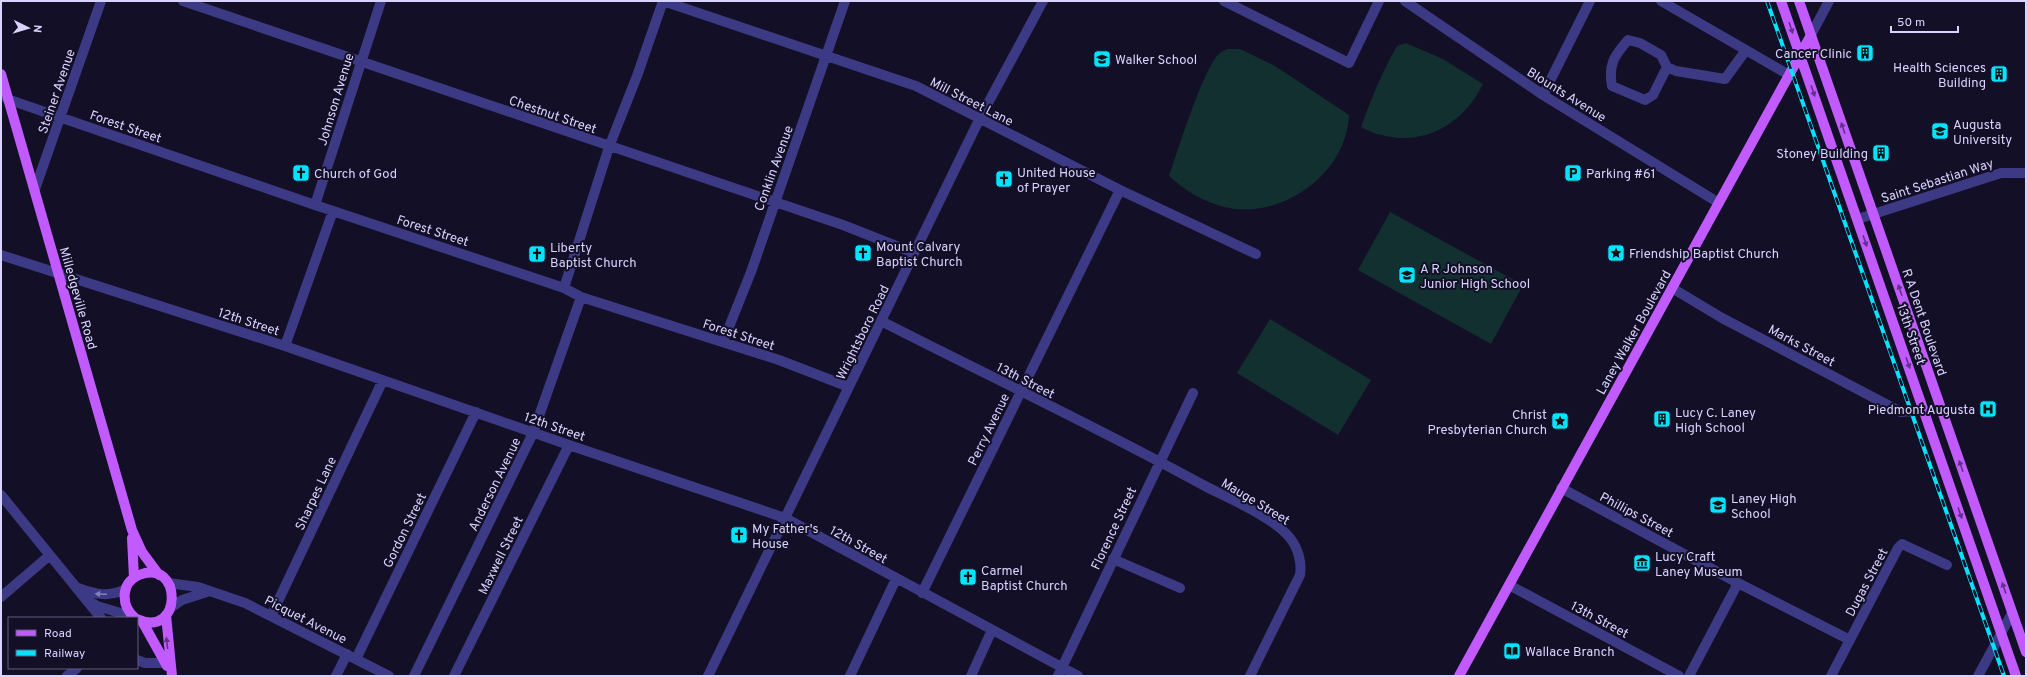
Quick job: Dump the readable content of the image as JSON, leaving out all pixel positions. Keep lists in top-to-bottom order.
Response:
{
  "streets": {
    "main road": [
      "Milledgeville Road",
      "R A Dent Boulevard",
      "Laney Walker Boulevard",
      "13th Street"
    ],
    "street": [
      "Steiner Avenue",
      "Blounts Avenue",
      "Johnson Avenue",
      "Mill Street Lane",
      "Chestnut Street",
      "Forest Street",
      "Conklin Avenue",
      "Saint Sebastian Way",
      "12th Street",
      "Wrightsboro Road",
      "Marks Street",
      "Perry Avenue",
      "Anderson Avenue",
      "Sharpes Lane",
      "Mauge Street",
      "Phillips Street",
      "Florence Street",
      "Gordon Street",
      "Maxwell Street",
      "Dugas Street",
      "Picquet Avenue"
    ]
  },
  "crossings": [
    ["Steiner Avenue", "Forest Street"],
    ["Steiner Avenue", "Milledgeville Road"],
    ["Blounts Avenue", "Laney Walker Boulevard"],
    ["Johnson Avenue", "Chestnut Street"],
    ["Johnson Avenue", "Forest Street"],
    ["Mill Street Lane", "Conklin Avenue"],
    ["Mill Street Lane", "Wrightsboro Road"],
    ["Mill Street Lane", "Perry Avenue"],
    ["Chestnut Street", "Conklin Avenue"],
    ["Chestnut Street", "Wrightsboro Road"],
    ["Forest Street", "Conklin Avenue"],
    ["Forest Street", "Milledgeville Road"],
    ["Forest Street", "Wrightsboro Road"],
    ["Forest Street", "Anderson Avenue"],
    ["Saint Sebastian Way", "R A Dent Boulevard"],
    ["Saint Sebastian Way", "13th Street"],
    ["Milledgeville Road", "12th Street"],
    ["12th Street", "Wrightsboro Road"],
    ["12th Street", "Perry Avenue"],
    ["12th Street", "Anderson Avenue"],
    ["12th Street", "Sharpes Lane"],
    ["12th Street", "Florence Street"],
    ["12th Street", "Gordon Street"],
    ["12th Street", "Maxwell Street"],
    ["R A Dent Boulevard", "Laney Walker Boulevard"],
    ["Wrightsboro Road", "13th Street"],
    ["Laney Walker Boulevard", "13th Street"],
    ["Laney Walker Boulevard", "Marks Street"],
    ["Laney Walker Boulevard", "Phillips Street"],
    ["13th Street", "Marks Street"],
    ["13th Street", "Perry Avenue"],
    ["13th Street", "Mauge Street"],
    ["13th Street", "Florence Street"],
    ["Sharpes Lane", "Picquet Avenue"],
    ["Mauge Street", "Florence Street"],
    ["Phillips Street", "Dugas Street"],
    ["Gordon Street", "Picquet Avenue"]
  ],
  "one_way": ["R A Dent Boulevard", "13th Street"],
  "places": {
    "building": [
      "Cancer Clinic",
      "Health Sciences Building",
      "Stoney Building",
      "Lucy C. Laney High School"
    ],
    "school or university": [
      "Walker School",
      "Augusta University",
      "A R Johnson Junior High School",
      "Laney High School"
    ],
    "church": [
      "Church of God",
      "United House of Prayer",
      "Mount Calvary Baptist Church",
      "Liberty Baptist Church",
      "My Father's House",
      "Carmel Baptist Church"
    ],
    "parking": ["Parking #61"],
    "place": ["Friendship Baptist Church", "Christ Presbyterian Church"],
    "hospital": ["Piedmont Augusta"],
    "museum": ["Lucy Craft Laney Museum"],
    "library": ["Wallace Branch"]
  },
  "legend": ["Road", "Railway"],
  "scale_bar": "50 m",
  "north": "right"
}
